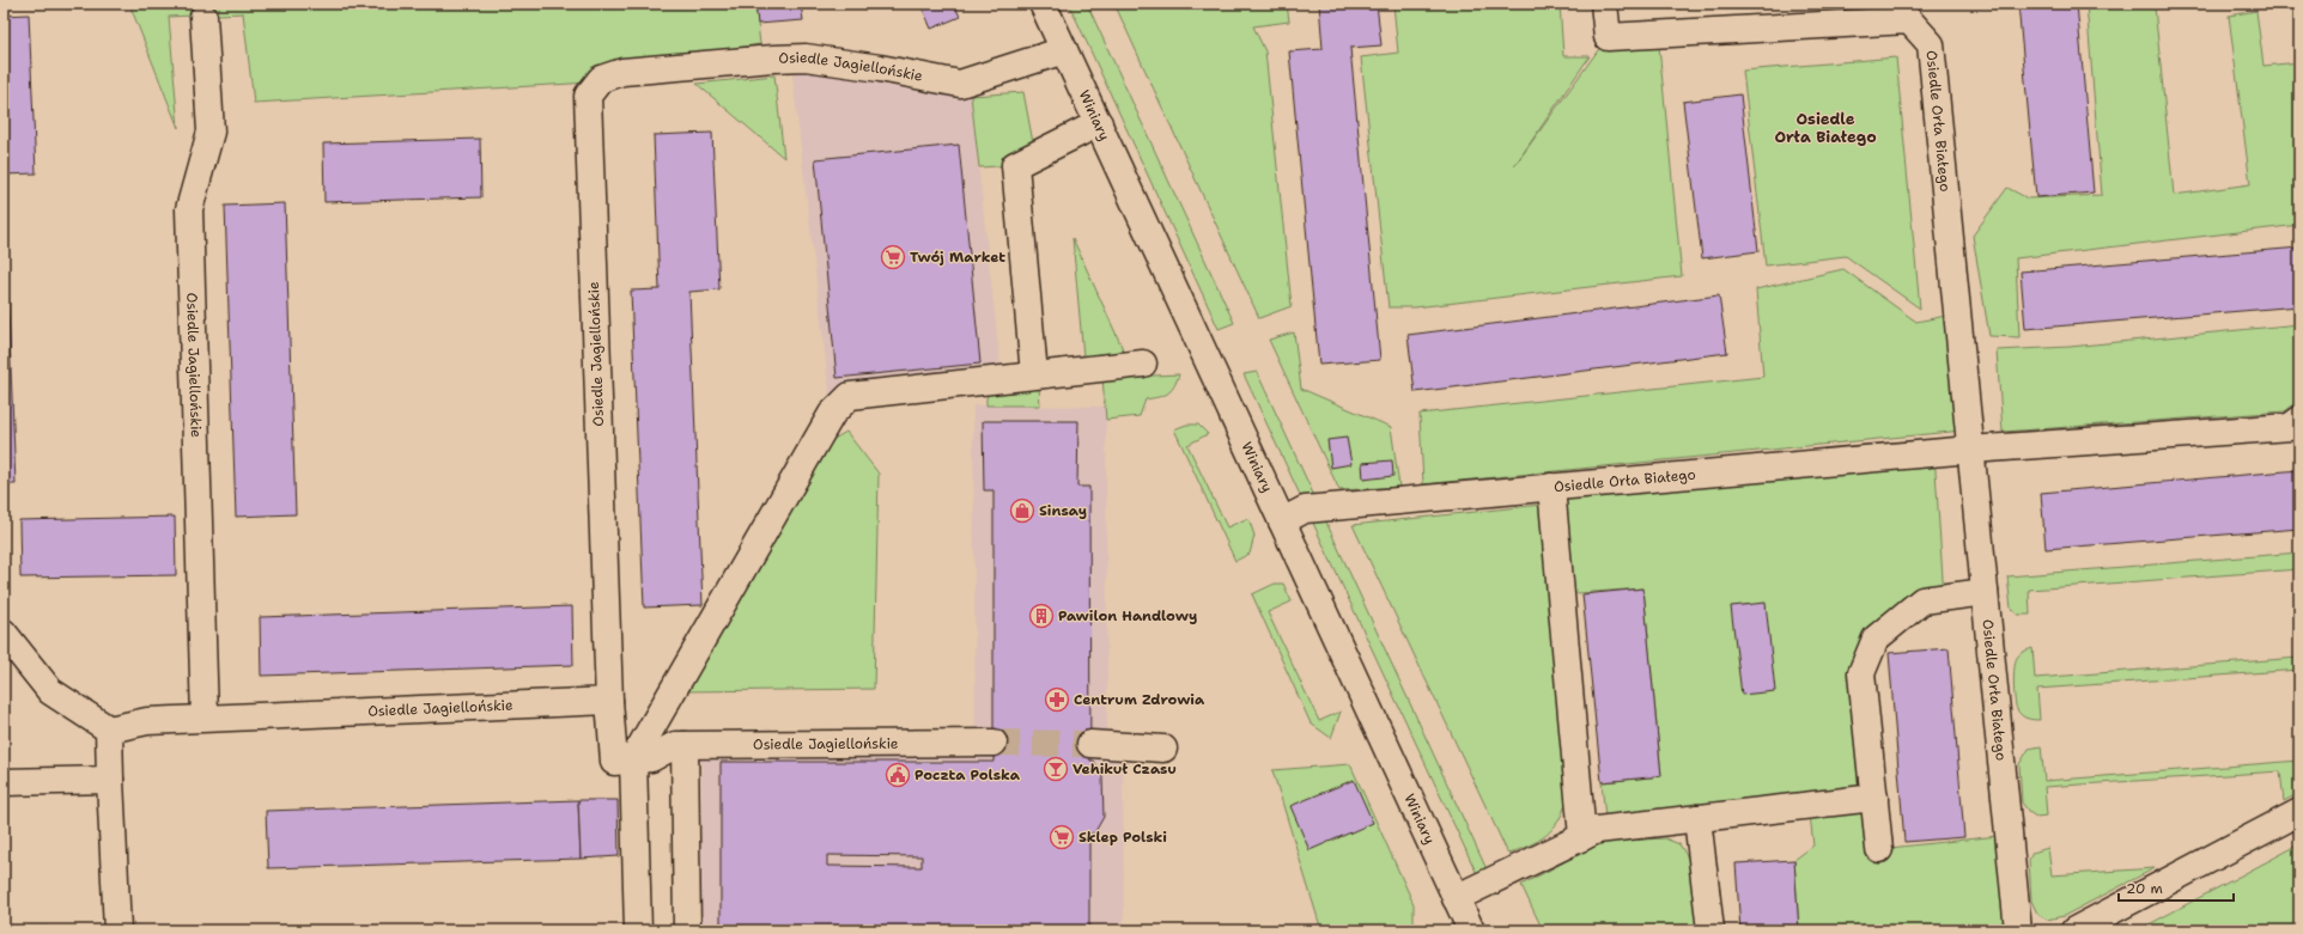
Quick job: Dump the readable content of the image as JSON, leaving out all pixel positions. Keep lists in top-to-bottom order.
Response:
{
  "streets": {
    "street": ["Osiedle Jagiellońskie", "Winiary", "Osiedle Orła Białego"]
  },
  "crossings": [
    ["Osiedle Jagiellońskie", "Winiary"],
    ["Winiary", "Osiedle Orła Białego"]
  ],
  "districts": ["Osiedle Orła Białego"],
  "places": {
    "supermarket": ["Twój Market", "Sklep Polski"],
    "shop": ["Sinsay"],
    "building": ["Pawilon Handlowy"],
    "pharmacy": ["Centrum Zdrowia"],
    "bar": ["Vehikuł Czasu"],
    "public building": ["Poczta Polska"]
  },
  "scale_bar": "20 m"
}
